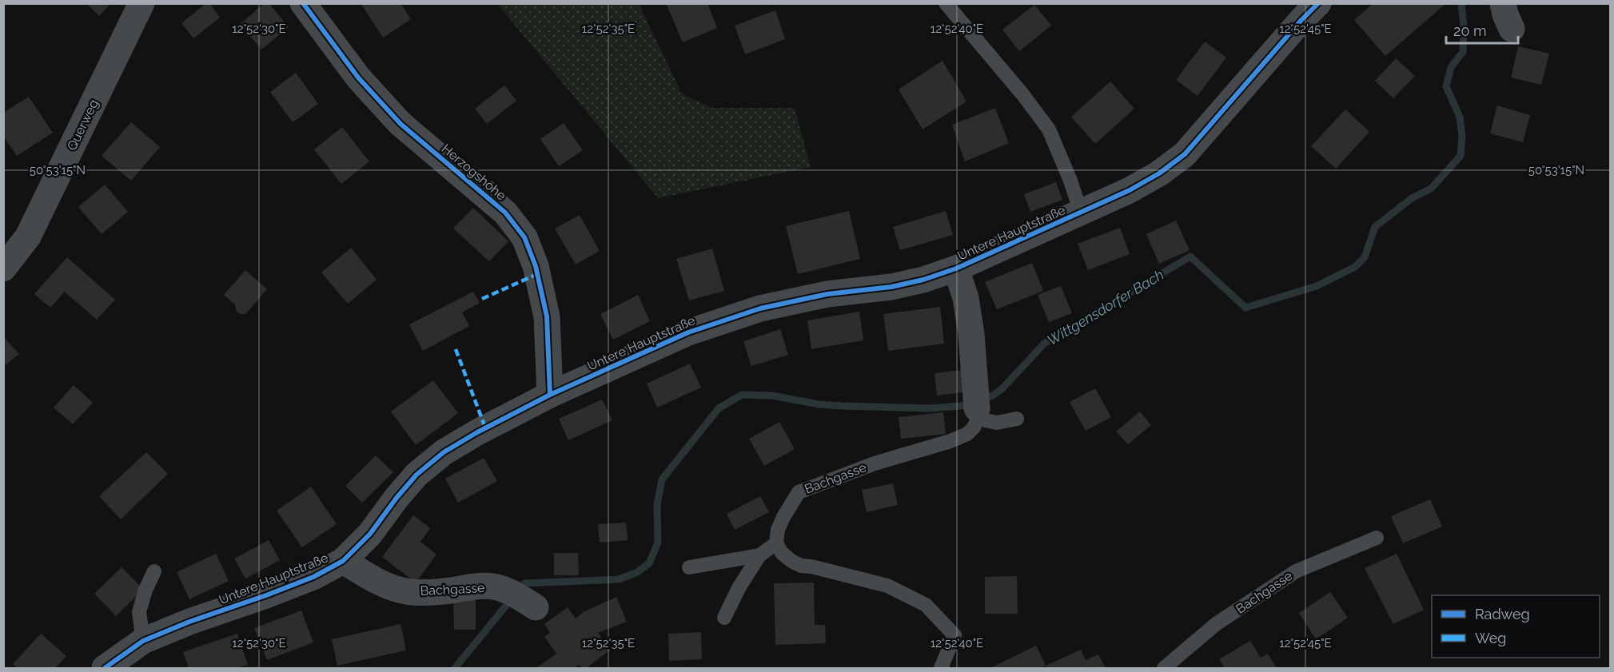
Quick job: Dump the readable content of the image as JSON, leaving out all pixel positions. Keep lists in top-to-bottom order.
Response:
{
  "streets": {
    "street": [
      "Querweg",
      "Herzogshöhe",
      "Untere Hauptstraße",
      "Bachgasse"
    ]
  },
  "crossings": [
    ["Herzogshöhe", "Untere Hauptstraße"],
    ["Untere Hauptstraße", "Bachgasse"]
  ],
  "water": ["Wittgensdorfer Bach"],
  "legend": ["Radweg", "Weg"],
  "scale_bar": "20 m",
  "coordinates": [
    "12°52'30\"E",
    "12°52'35\"E",
    "12°52'40\"E",
    "12°52'45\"E",
    "50°53'15\"N"
  ]
}
